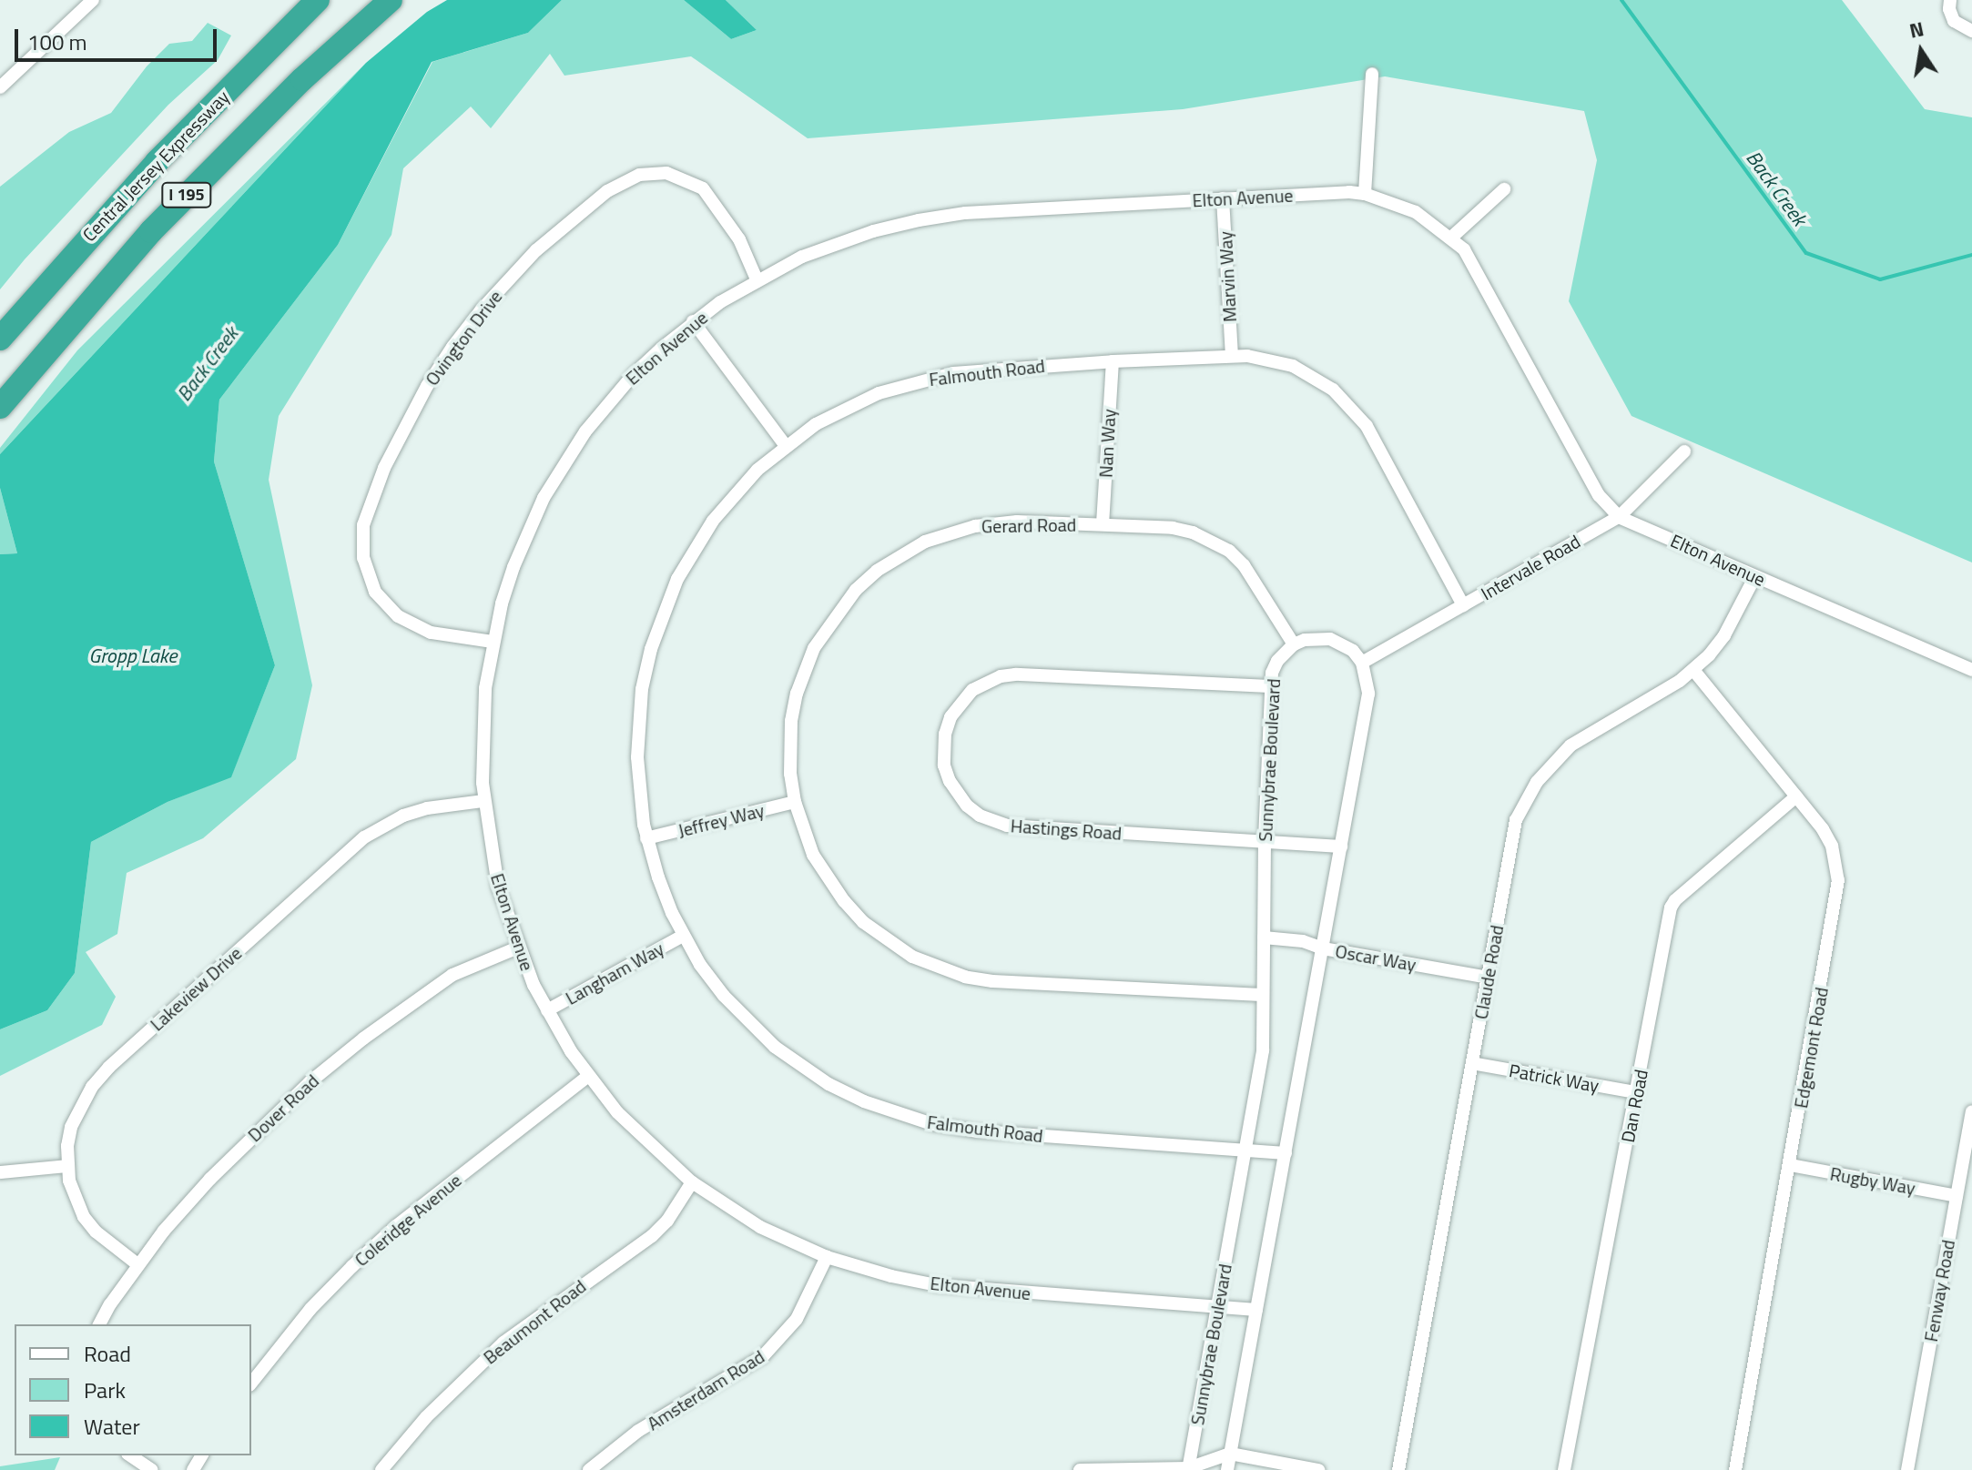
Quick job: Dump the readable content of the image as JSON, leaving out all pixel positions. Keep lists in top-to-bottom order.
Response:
{
  "streets": {
    "highway": ["Central Jersey Expressway", "I 195"],
    "street": [
      "Elton Avenue",
      "Marvin Way",
      "Ovington Drive",
      "Falmouth Road",
      "Nan Way",
      "Gerard Road",
      "Intervale Road",
      "Sunnybrae Boulevard",
      "Jeffrey Way",
      "Hastings Road",
      "Oscar Way",
      "Claude Road",
      "Langham Way",
      "Lakeview Drive",
      "Edgemont Road",
      "Patrick Way",
      "Dan Road",
      "Dover Road",
      "Rugby Way",
      "Coleridge Avenue",
      "Fenway Road",
      "Beaumont Road",
      "Amsterdam Road"
    ]
  },
  "crossings": [
    ["Elton Avenue", "Marvin Way"],
    ["Elton Avenue", "Ovington Drive"],
    ["Elton Avenue", "Intervale Road"],
    ["Elton Avenue", "Sunnybrae Boulevard"],
    ["Elton Avenue", "Claude Road"],
    ["Elton Avenue", "Langham Way"],
    ["Elton Avenue", "Lakeview Drive"],
    ["Elton Avenue", "Dover Road"],
    ["Elton Avenue", "Coleridge Avenue"],
    ["Elton Avenue", "Beaumont Road"],
    ["Elton Avenue", "Amsterdam Road"],
    ["Marvin Way", "Falmouth Road"],
    ["Falmouth Road", "Nan Way"],
    ["Falmouth Road", "Intervale Road"],
    ["Falmouth Road", "Sunnybrae Boulevard"],
    ["Falmouth Road", "Jeffrey Way"],
    ["Falmouth Road", "Langham Way"],
    ["Nan Way", "Gerard Road"],
    ["Gerard Road", "Sunnybrae Boulevard"],
    ["Gerard Road", "Jeffrey Way"],
    ["Sunnybrae Boulevard", "Hastings Road"],
    ["Sunnybrae Boulevard", "Oscar Way"],
    ["Oscar Way", "Claude Road"],
    ["Claude Road", "Edgemont Road"],
    ["Claude Road", "Patrick Way"],
    ["Lakeview Drive", "Dover Road"],
    ["Edgemont Road", "Dan Road"],
    ["Edgemont Road", "Rugby Way"],
    ["Patrick Way", "Dan Road"],
    ["Rugby Way", "Fenway Road"]
  ],
  "water": ["Back Creek", "Gropp Lake"],
  "legend": ["Road", "Park", "Water"],
  "scale_bar": "100 m",
  "north": "top"
}
